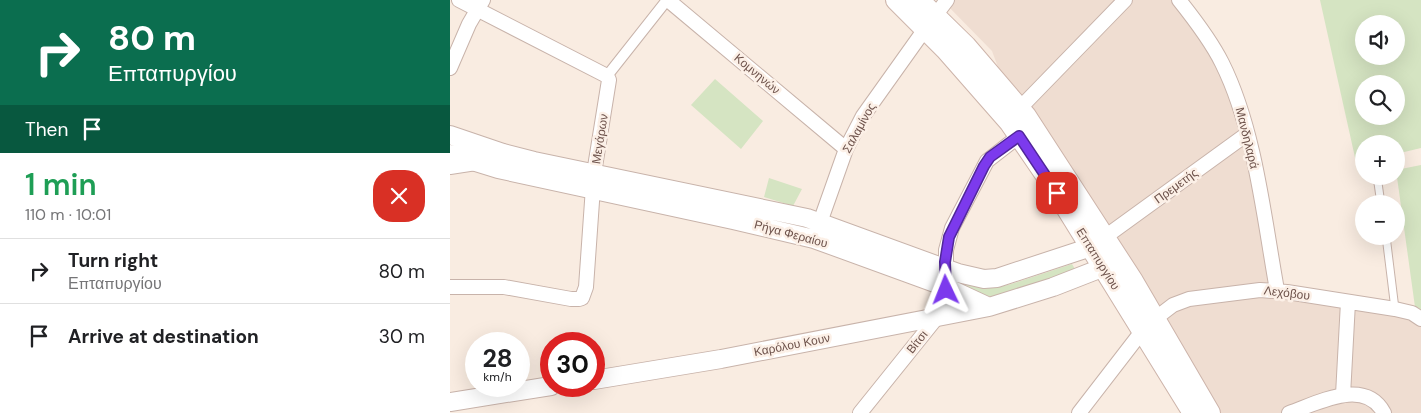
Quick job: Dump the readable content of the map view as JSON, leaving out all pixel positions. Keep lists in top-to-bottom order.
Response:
{
  "streets": {
    "main road": ["Επταπυργίου"],
    "street": [
      "Κομνηνών",
      "Σαλαμίνος",
      "Μανδηλαρά",
      "Μεγάρων",
      "Πρεμετής",
      "Ρήγα Φεραίου",
      "Λεχόβου",
      "Βίτσι",
      "Καρόλου Κουν"
    ]
  },
  "crossings": [
    ["Κομνηνών", "Σαλαμίνος"],
    ["Σαλαμίνος", "Ρήγα Φεραίου"],
    ["Σαλαμίνος", "Επταπυργίου"],
    ["Μανδηλαρά", "Πρεμετής"],
    ["Μανδηλαρά", "Λεχόβου"],
    ["Μεγάρων", "Ρήγα Φεραίου"],
    ["Πρεμετής", "Ρήγα Φεραίου"],
    ["Πρεμετής", "Επταπυργίου"],
    ["Ρήγα Φεραίου", "Επταπυργίου"],
    ["Ρήγα Φεραίου", "Βίτσι"],
    ["Ρήγα Φεραίου", "Καρόλου Κουν"],
    ["Επταπυργίου", "Λεχόβου"],
    ["Επταπυργίου", "Βίτσι"],
    ["Βίτσι", "Καρόλου Κουν"]
  ],
  "page": {
    "turn": ["80 m", "Επταπυργίου"],
    "map_buttons": ["+", "−"],
    "then": "Then",
    "heading": ["1 min", "110 m · 10:01"],
    "list": [
      {
        "name": "Turn right",
        "note": "Επταπυργίου",
        "value": "80 m"
      },
      {
        "name": "Arrive at destination",
        "value": "30 m"
      }
    ],
    "speed": "28 km/h",
    "limit": "30"
  }
}
